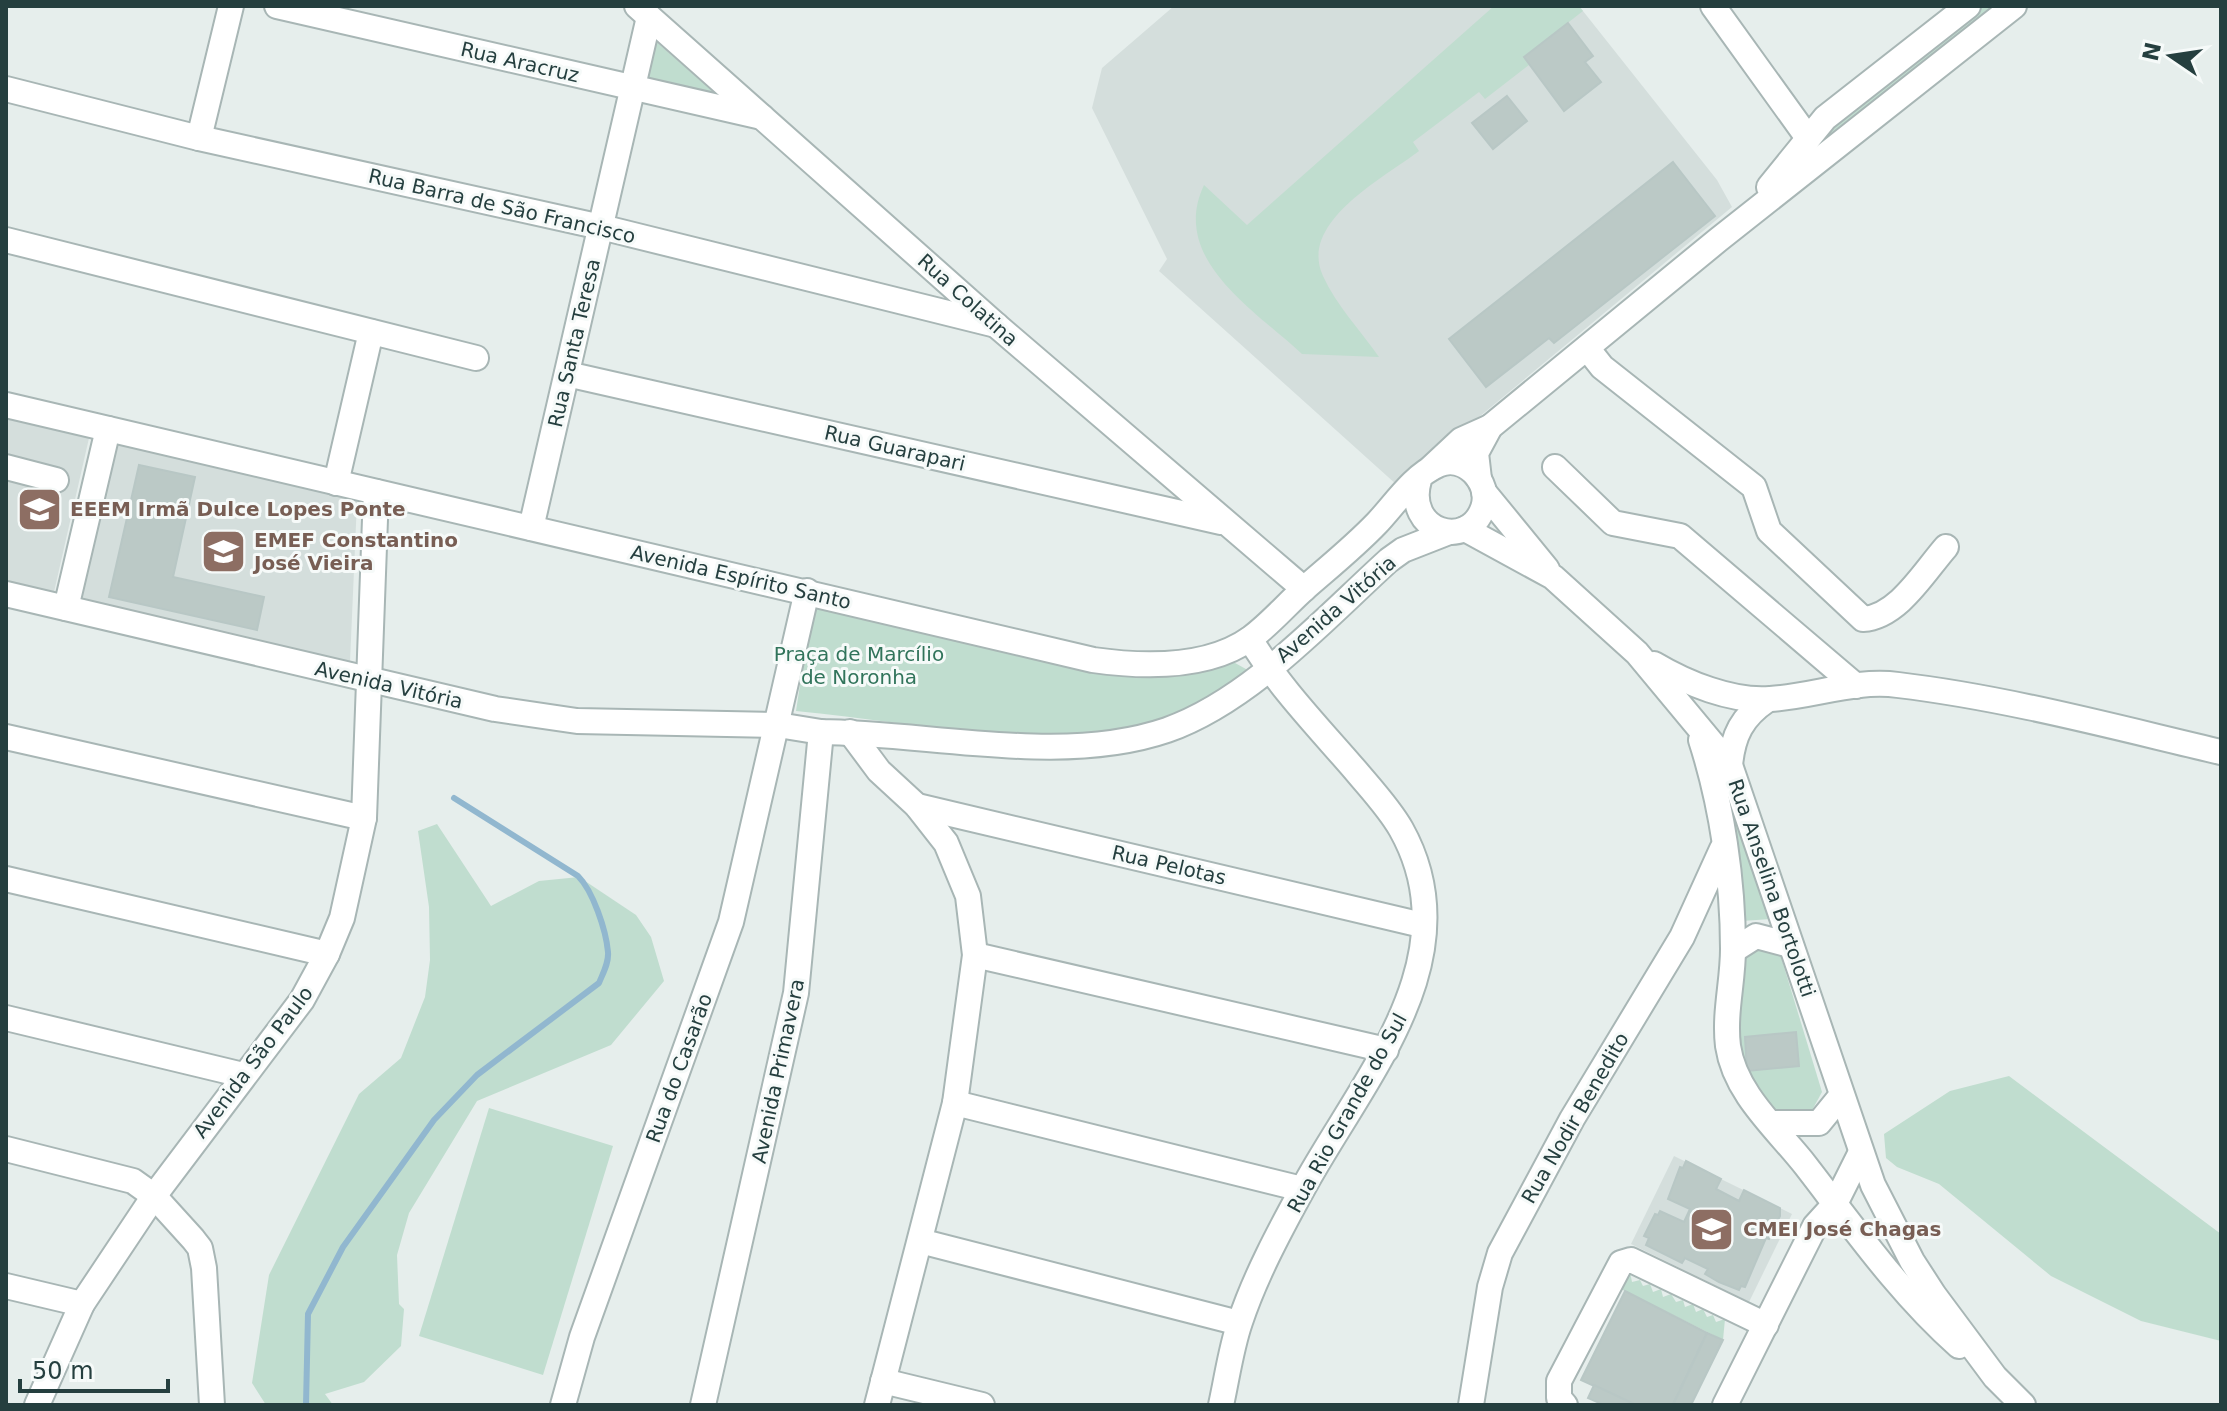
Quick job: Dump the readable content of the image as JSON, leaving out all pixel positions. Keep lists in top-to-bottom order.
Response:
{
  "streets": {
    "street": [
      "Rua Aracruz",
      "Rua Barra de São Francisco",
      "Rua Colatina",
      "Rua Santa Teresa",
      "Rua Guarapari",
      "Avenida Espírito Santo",
      "Avenida Vitória",
      "Rua Pelotas",
      "Rua Anselina Bortolotti",
      "Avenida São Paulo",
      "Rua do Casarão",
      "Avenida Primavera",
      "Rua Rio Grande do Sul",
      "Rua Nodir Benedito"
    ]
  },
  "crossings": [
    ["Rua Aracruz", "Rua Colatina"],
    ["Rua Aracruz", "Rua Santa Teresa"],
    ["Rua Barra de São Francisco", "Rua Colatina"],
    ["Rua Barra de São Francisco", "Rua Santa Teresa"],
    ["Rua Colatina", "Rua Santa Teresa"],
    ["Rua Colatina", "Rua Guarapari"],
    ["Rua Colatina", "Avenida Espírito Santo"],
    ["Rua Santa Teresa", "Rua Guarapari"],
    ["Rua Santa Teresa", "Avenida Espírito Santo"],
    ["Avenida Espírito Santo", "Avenida Vitória"],
    ["Avenida Espírito Santo", "Avenida São Paulo"],
    ["Avenida Vitória", "Avenida São Paulo"],
    ["Avenida Vitória", "Rua do Casarão"],
    ["Avenida Vitória", "Avenida Primavera"],
    ["Avenida Vitória", "Rua Rio Grande do Sul"],
    ["Rua Pelotas", "Rua Rio Grande do Sul"],
    ["Rua Anselina Bortolotti", "Rua Nodir Benedito"]
  ],
  "parks": ["Praça de Marcílio de Noronha"],
  "places": {
    "school or university": ["EEEM Irmã Dulce Lopes Ponte", "EMEF Constantino José Vieira", "CMEI José Chagas"]
  },
  "scale_bar": "50 m",
  "north": "left"
}
